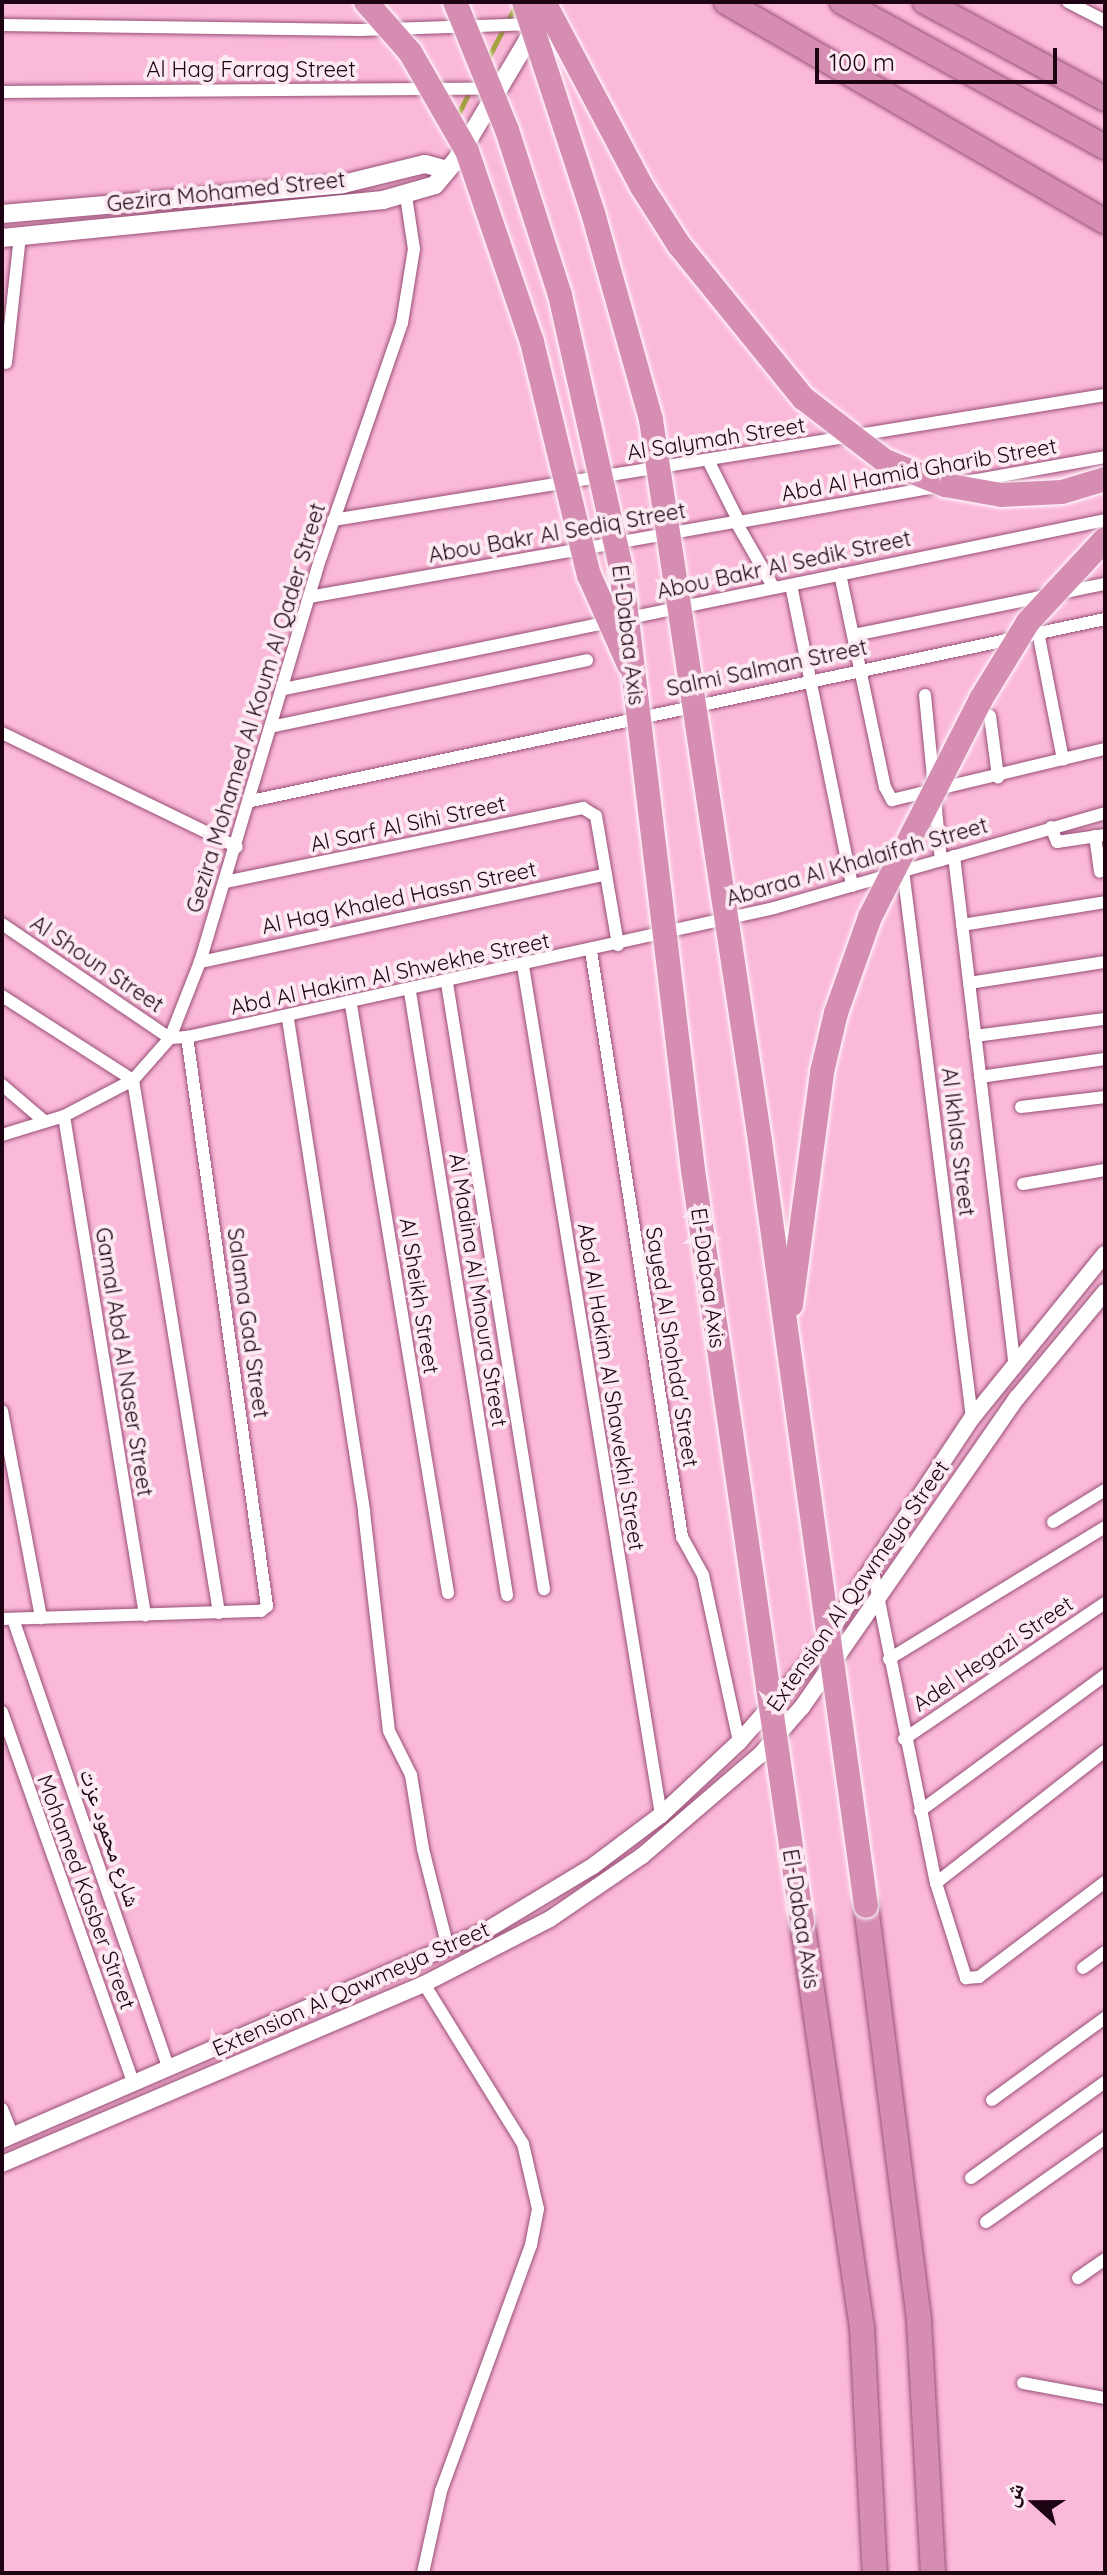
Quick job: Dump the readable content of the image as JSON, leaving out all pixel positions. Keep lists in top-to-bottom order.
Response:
{
  "streets": {
    "highway": ["El-Dabaa Axis"],
    "main road": ["Gezira Mohamed Street"],
    "street": [
      "Al Hag Farrag Street",
      "Al Salymah Street",
      "Abd Al Hamid Gharib Street",
      "Abou Bakr Al Sediq Street",
      "Abou Bakr Al Sedik Street",
      "Salmi Salman Street",
      "Gezira Mohamed Al Koum Al Qader Street",
      "Al Sarf Al Sihi Street",
      "Abaraa Al Khalaifah Street",
      "Al Hag Khaled Hassn Street",
      "Al Shoun Street",
      "Abd Al Hakim Al Shwekhe Street",
      "Al Ikhlas Street",
      "Al Madina Al Mnoura Street",
      "Al Sheikh Street",
      "Salama Gad Street",
      "Sayed Al Shohda' Street",
      "Gamal Abd Al Naser Street",
      "Abd Al Hakim Al Shawekhi Street",
      "Extension Al Qawmeya Street",
      "Adel Hegazi Street",
      "شارع محمود عزت",
      "Mohamed Kasber Street"
    ]
  },
  "crossings": [
    ["Al Hag Farrag Street", "Gezira Mohamed Street"],
    ["Gezira Mohamed Street", "Gezira Mohamed Al Koum Al Qader Street"],
    ["Al Salymah Street", "Gezira Mohamed Al Koum Al Qader Street"],
    ["Abd Al Hamid Gharib Street", "Abou Bakr Al Sediq Street"],
    ["Abou Bakr Al Sediq Street", "Gezira Mohamed Al Koum Al Qader Street"],
    ["Abou Bakr Al Sedik Street", "Gezira Mohamed Al Koum Al Qader Street"],
    ["Salmi Salman Street", "Gezira Mohamed Al Koum Al Qader Street"],
    ["Gezira Mohamed Al Koum Al Qader Street", "Al Sarf Al Sihi Street"],
    ["Gezira Mohamed Al Koum Al Qader Street", "Al Hag Khaled Hassn Street"],
    ["Gezira Mohamed Al Koum Al Qader Street", "Al Shoun Street"],
    ["Gezira Mohamed Al Koum Al Qader Street", "Abd Al Hakim Al Shwekhe Street"],
    ["Gezira Mohamed Al Koum Al Qader Street", "Gamal Abd Al Naser Street"],
    ["Al Sarf Al Sihi Street", "Al Hag Khaled Hassn Street"],
    ["Abaraa Al Khalaifah Street", "Abd Al Hakim Al Shwekhe Street"],
    ["Abaraa Al Khalaifah Street", "Al Ikhlas Street"],
    ["Al Shoun Street", "Abd Al Hakim Al Shwekhe Street"],
    ["Abd Al Hakim Al Shwekhe Street", "Al Madina Al Mnoura Street"],
    ["Abd Al Hakim Al Shwekhe Street", "Al Sheikh Street"],
    ["Abd Al Hakim Al Shwekhe Street", "Salama Gad Street"],
    ["Abd Al Hakim Al Shwekhe Street", "Sayed Al Shohda' Street"],
    ["Abd Al Hakim Al Shwekhe Street", "Abd Al Hakim Al Shawekhi Street"],
    ["Al Ikhlas Street", "Extension Al Qawmeya Street"],
    ["Sayed Al Shohda' Street", "Extension Al Qawmeya Street"],
    ["Abd Al Hakim Al Shawekhi Street", "Extension Al Qawmeya Street"],
    ["Extension Al Qawmeya Street", "شارع محمود عزت"],
    ["Extension Al Qawmeya Street", "Mohamed Kasber Street"]
  ],
  "scale_bar": "100 m",
  "north": "left"
}
